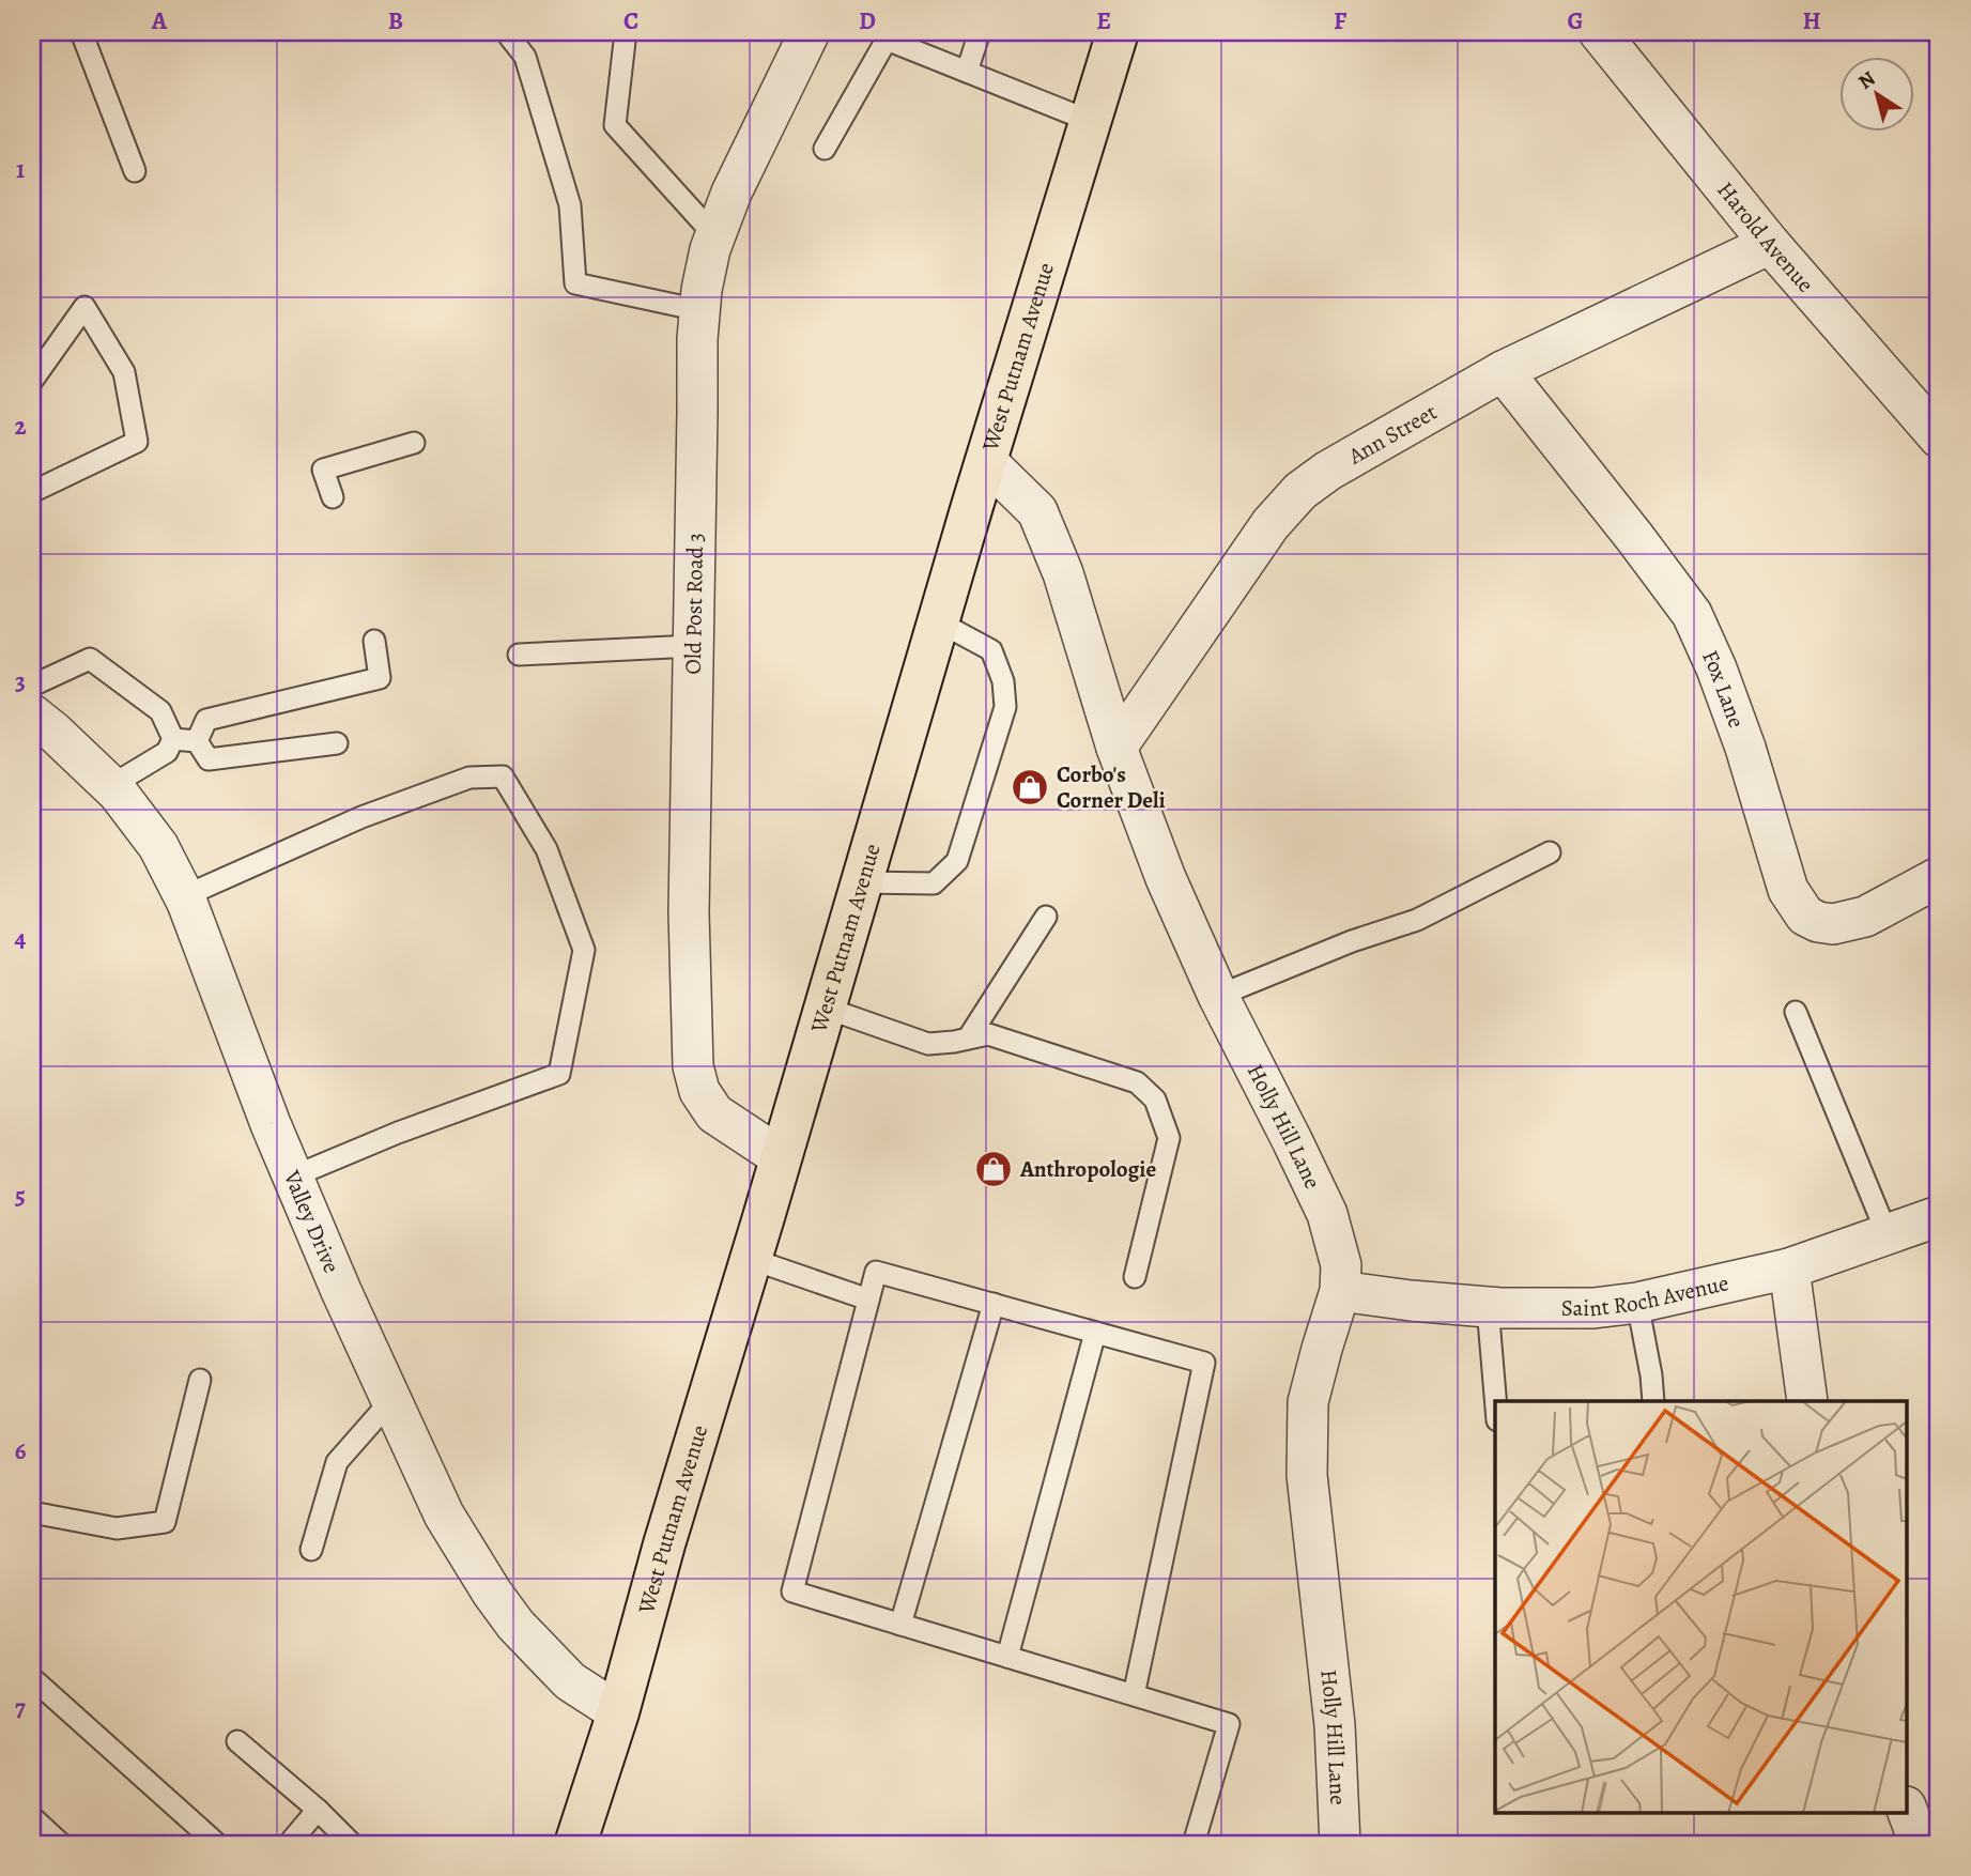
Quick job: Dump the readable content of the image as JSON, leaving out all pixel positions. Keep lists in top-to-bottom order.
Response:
{
  "streets": {
    "main road": ["West Putnam Avenue"],
    "street": [
      "Harold Avenue",
      "Ann Street",
      "Old Post Road 3",
      "Fox Lane",
      "Holly Hill Lane",
      "Valley Drive",
      "Saint Roch Avenue"
    ]
  },
  "crossings": [
    ["Harold Avenue", "Ann Street"],
    ["West Putnam Avenue", "Old Post Road 3"],
    ["West Putnam Avenue", "Holly Hill Lane"],
    ["West Putnam Avenue", "Valley Drive"],
    ["Ann Street", "Fox Lane"],
    ["Ann Street", "Holly Hill Lane"],
    ["Holly Hill Lane", "Saint Roch Avenue"]
  ],
  "places": {
    "shop": ["Corbo's Corner Deli", "Anthropologie"]
  },
  "north": "top left",
  "grid": {
    "columns": [
      "A",
      "B",
      "C",
      "D",
      "E",
      "F",
      "G",
      "H"
    ],
    "rows": [
      "1",
      "2",
      "3",
      "4",
      "5",
      "6",
      "7"
    ]
  }
}
